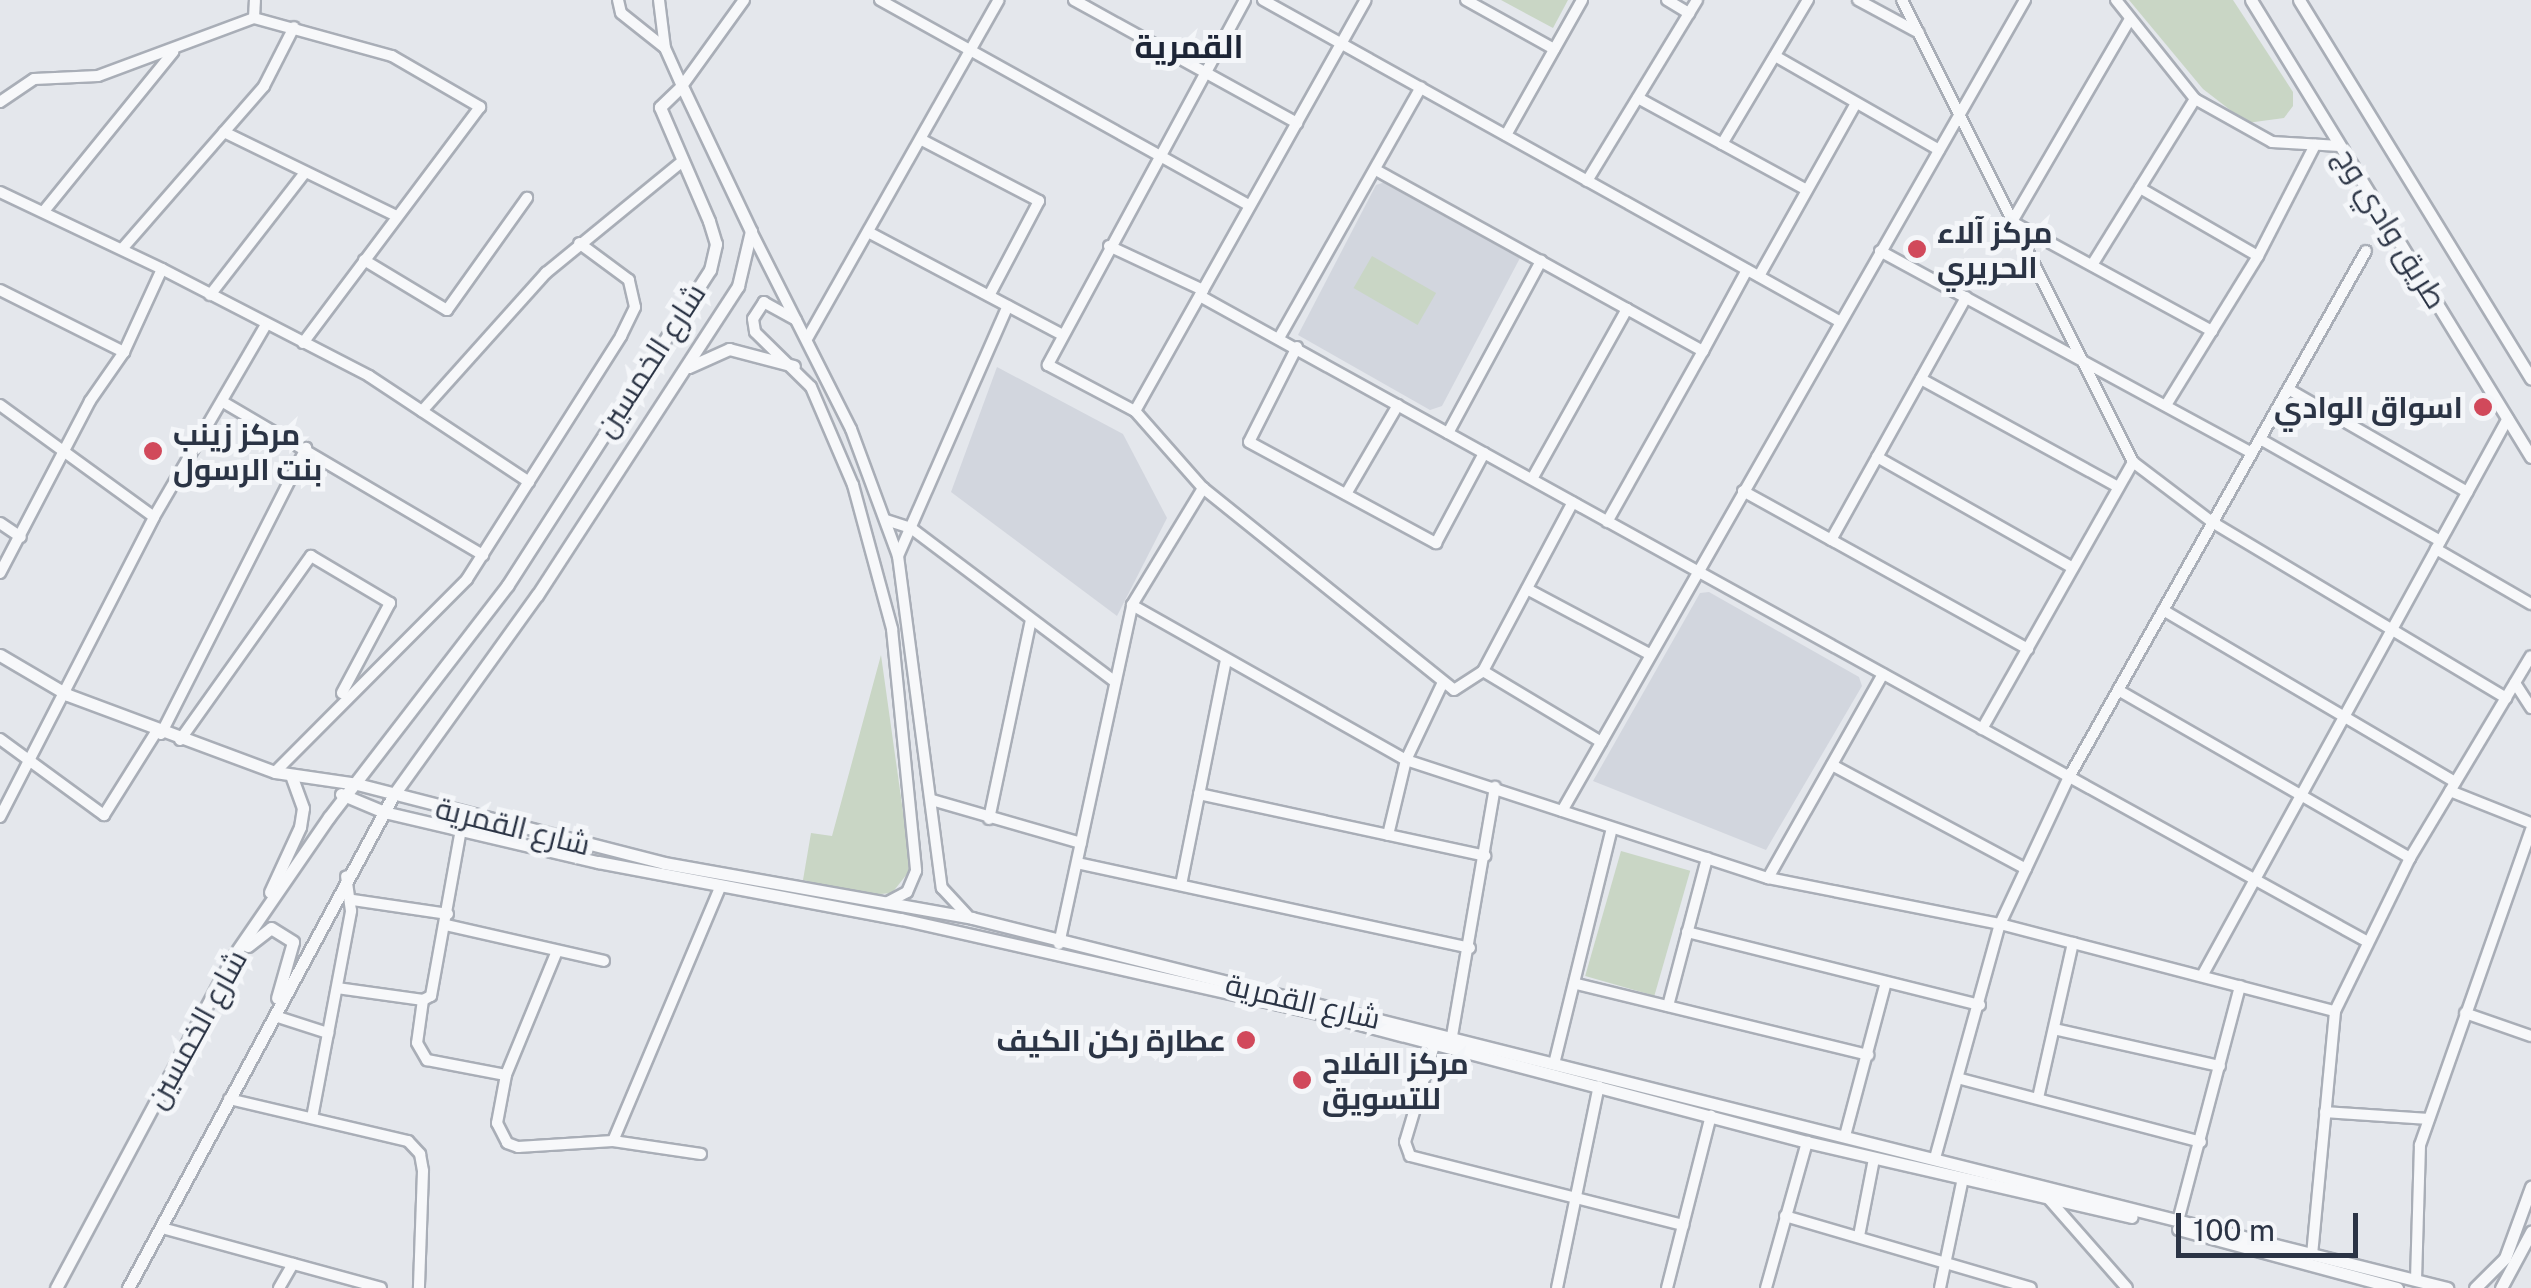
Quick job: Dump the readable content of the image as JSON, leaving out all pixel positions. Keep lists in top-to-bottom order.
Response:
{
  "streets": {
    "street": ["طريق وادي وج", "شارع الخمسين", "شارع القمرية"]
  },
  "crossings": [
    ["شارع الخمسين", "شارع القمرية"]
  ],
  "districts": ["القمرية"],
  "places": [
    "مركز آلاء الحريري",
    "اسواق الوادي",
    "مركز زينب بنت الرسول",
    "عطارة ركن الكيف",
    "مركز الفلاح للتسويق"
  ],
  "scale_bar": "100 m"
}
